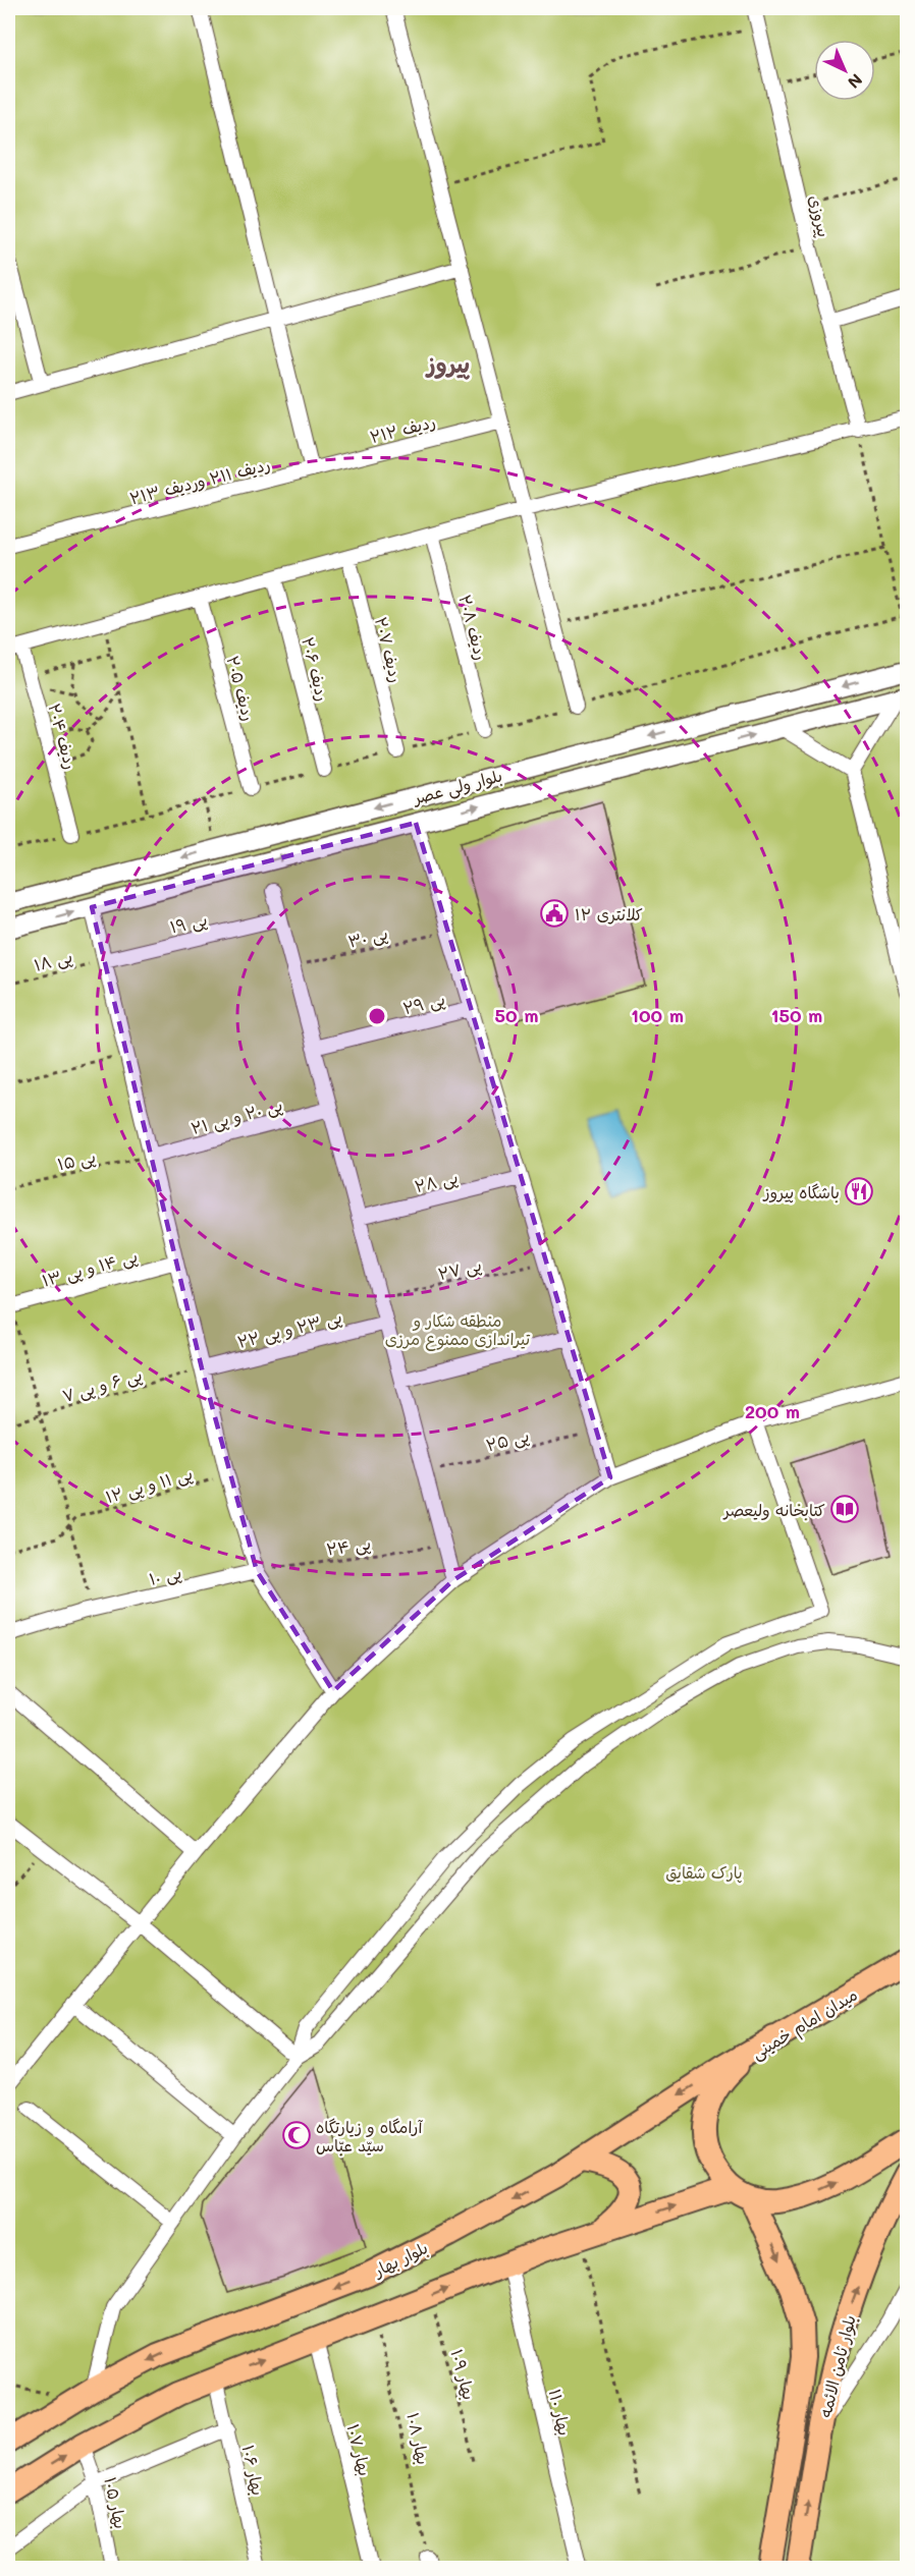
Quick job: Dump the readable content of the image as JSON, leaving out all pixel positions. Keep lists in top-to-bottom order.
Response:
{
  "streets": {
    "main road": ["میدان امام خمینی", "بلوار بهار", "بلوار ثامن الائمه"],
    "street": [
      "پیروزی",
      "ردیف ۲۱۲",
      "ردیف ۲۱۱ وردیف ۲۱۳",
      "ردیف ۲۰۸",
      "ردیف ۲۰۷",
      "ردیف ۲۰۶",
      "ردیف ۲۰۵",
      "ردیف ۲۰۴",
      "بلوار ولی عصر",
      "پی ۱۹",
      "پی ۲۹",
      "پی ۲۰ و پی ۲۱",
      "پی ۲۸",
      "پی ۱۴ و پی ۱۳",
      "پی ۲۳ و پی ۲۲",
      "پی ۱۰",
      "بهار ۱۱۰",
      "بهار ۱۰۷",
      "بهار ۱۰۶",
      "بهار ۱۰۵"
    ],
    "path": [
      "پی ۳۰",
      "پی ۱۸",
      "پی ۱۵",
      "پی ۲۷",
      "پی ۶ و پی ۷",
      "پی ۲۵",
      "پی ۱۱ و پی ۱۲",
      "پی ۲۴",
      "بهار ۱۰۹",
      "بهار ۱۰۸"
    ]
  },
  "crossings": [
    ["ردیف ۲۱۲", "ردیف ۲۱۱ وردیف ۲۱۳"],
    ["پی ۱۹", "پی ۱۸"],
    ["پی ۲۰ و پی ۲۱", "پی ۱۵"],
    ["پی ۲۳ و پی ۲۲", "پی ۶ و پی ۷"],
    ["پی ۲۴", "پی ۱۰"],
    ["میدان امام خمینی", "بلوار بهار"],
    ["میدان امام خمینی", "بلوار ثامن الائمه"]
  ],
  "districts": ["پیروز"],
  "parks": ["منطقه شکار و تیراندازی ممنوع مرزی", "پارک شقایق"],
  "places": {
    "public building": ["کلانتری ۱۲"],
    "restaurant": ["باشگاه پیروز"],
    "library": ["کتابخانه ولیعصر"],
    "mosque": ["آرامگاه و زیارتگاه سیّد عبّاس"]
  },
  "north": "bottom right",
  "rings": [
    "50 m",
    "100 m",
    "150 m",
    "200 m"
  ]
}
